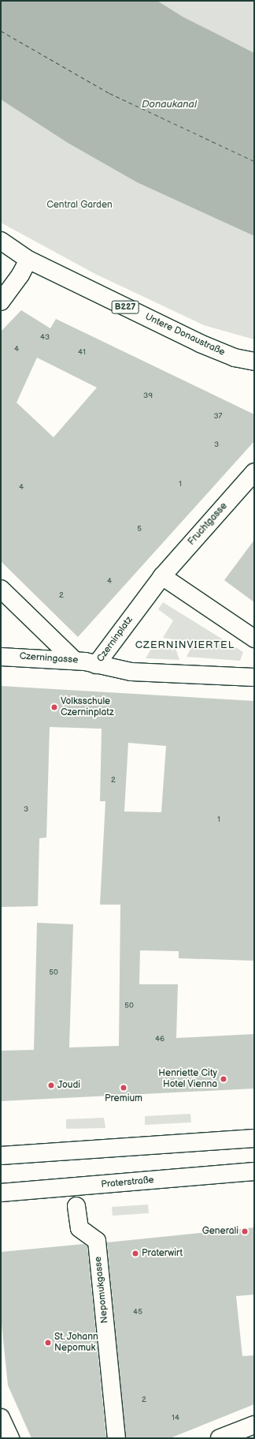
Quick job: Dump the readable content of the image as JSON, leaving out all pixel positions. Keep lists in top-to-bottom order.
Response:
{
  "streets": {
    "street": [
      "B227",
      "Untere Donaustraße",
      "Fruchtgasse",
      "Czerninplatz",
      "Czerningasse",
      "Praterstraße",
      "Nepomukgasse"
    ]
  },
  "crossings": [
    ["Fruchtgasse", "Czerninplatz"],
    ["Czerninplatz", "Czerningasse"]
  ],
  "districts": ["CZERNINVIERTEL"],
  "water": ["Donaukanal"],
  "parks": ["Central Garden"],
  "places": [
    "Volksschule Czerninplatz",
    "Henriette City Hotel Vienna",
    "Joudi",
    "Premium",
    "Generali",
    "Praterwirt",
    "St. Johann Nepomuk"
  ],
  "house_numbers": [
    "43",
    "4",
    "41",
    "39",
    "37",
    "3",
    "1",
    "4",
    "5",
    "4",
    "2",
    "2",
    "3",
    "1",
    "50",
    "50",
    "46",
    "45",
    "2",
    "14"
  ]
}
